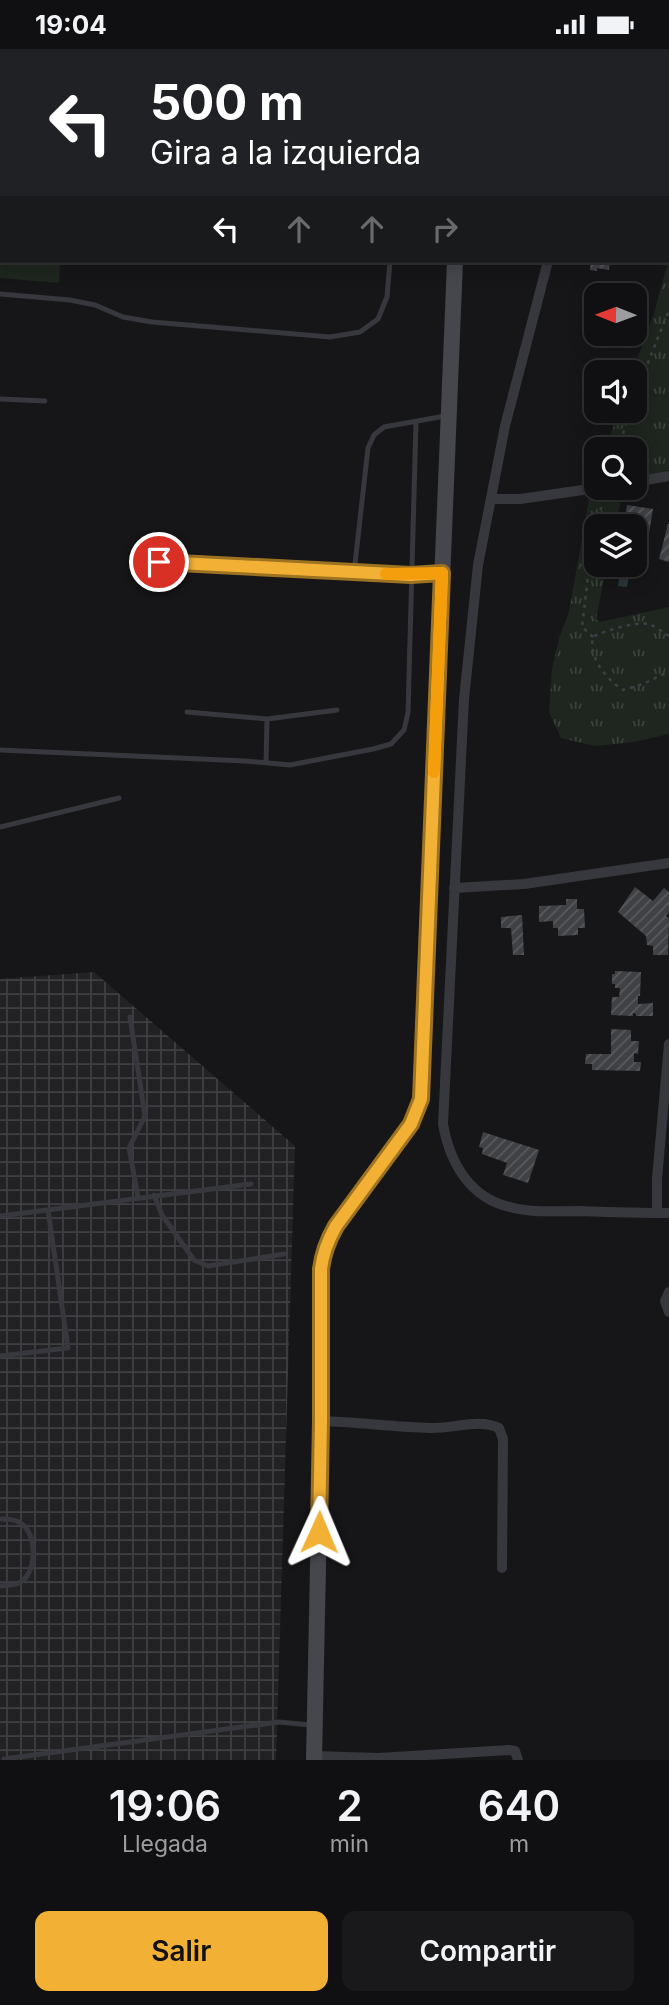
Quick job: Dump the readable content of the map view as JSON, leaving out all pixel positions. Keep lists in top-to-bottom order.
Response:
{
  "north": "left",
  "page": {
    "status": "19:04",
    "turn": ["500 m", "Gira a la izquierda"],
    "eta": [
      "19:06",
      "Llegada",
      "2",
      "min",
      "640",
      "m"
    ],
    "buttons": ["Salir", "Compartir"]
  }
}
